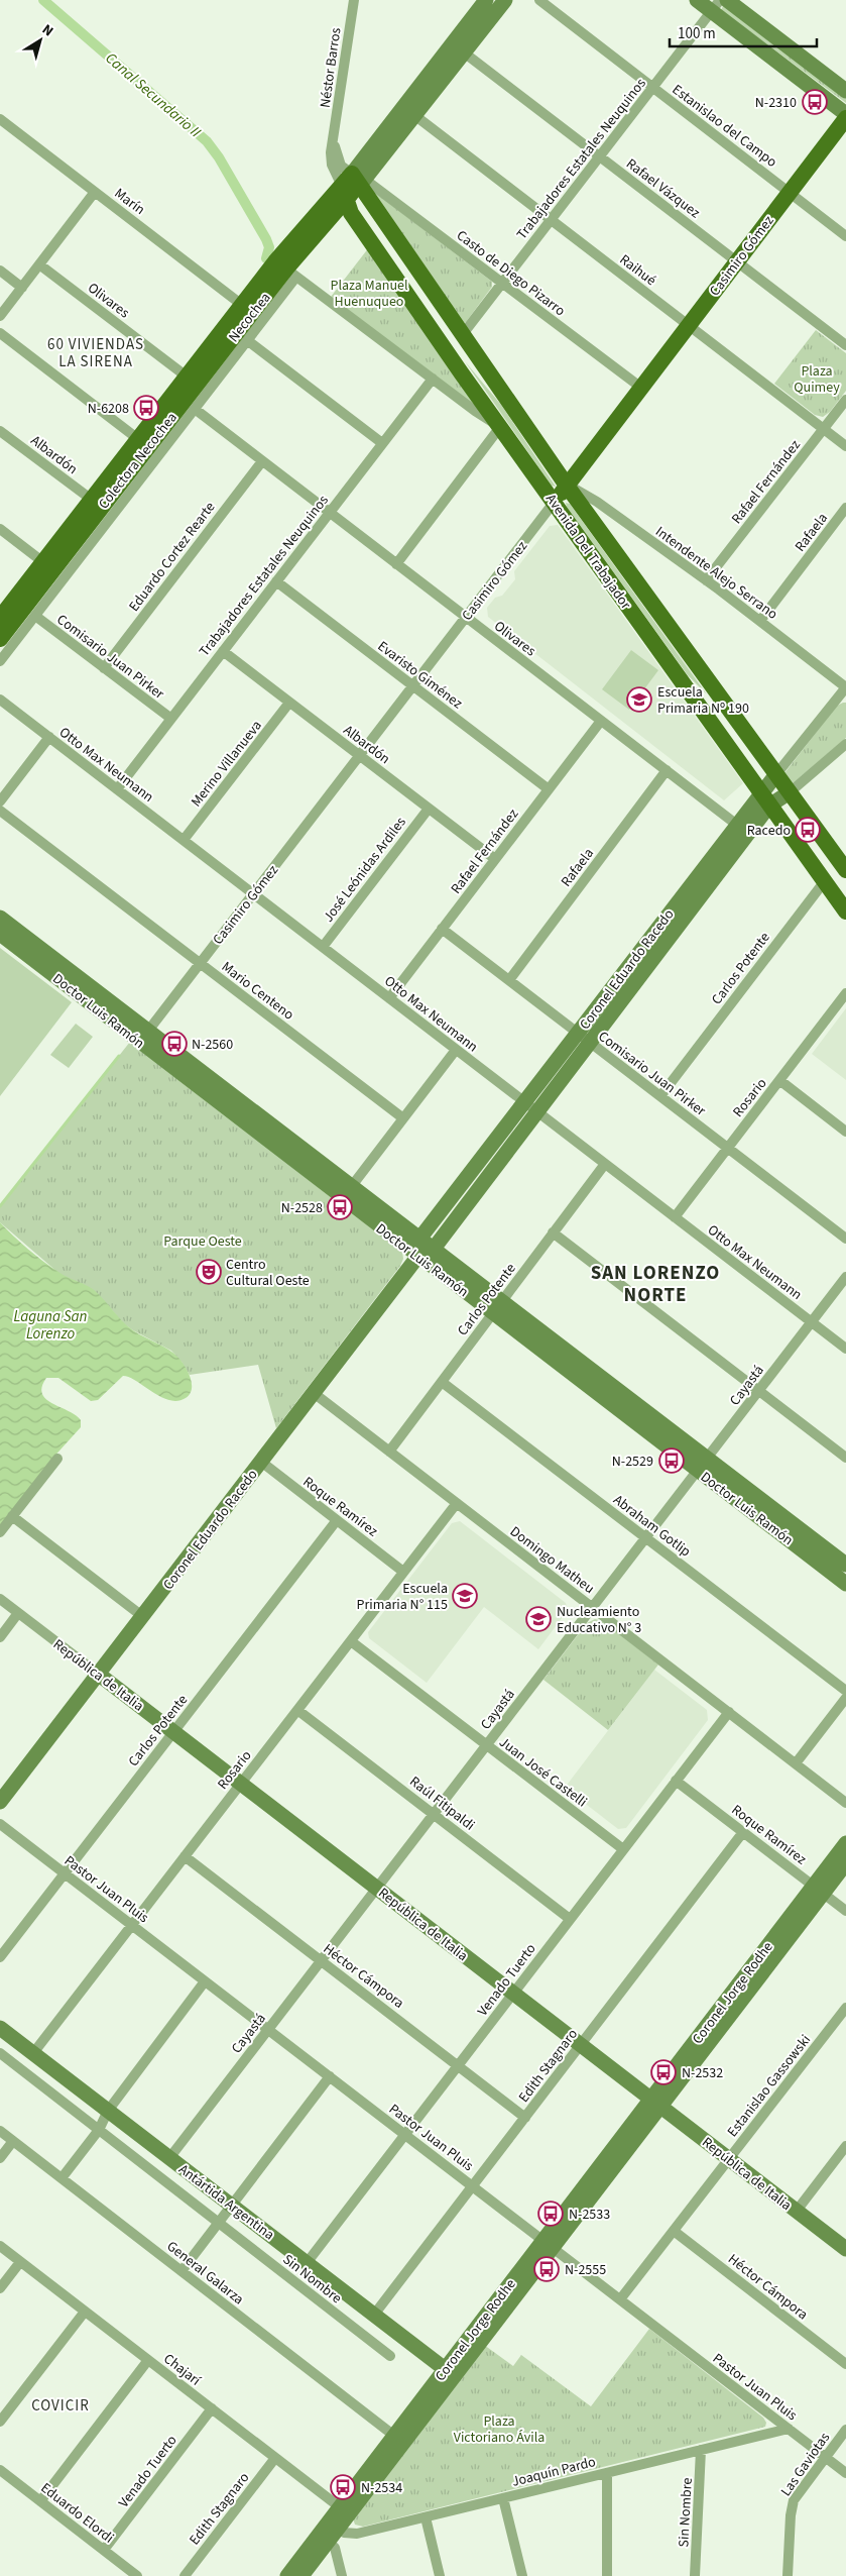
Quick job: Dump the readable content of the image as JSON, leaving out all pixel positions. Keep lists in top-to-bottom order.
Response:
{
  "streets": {
    "main road": [
      "Casimiro Gómez",
      "Necochea",
      "Avenida Del Trabajador",
      "Coronel Eduardo Racedo",
      "Doctor Luis Ramón",
      "República de Italia",
      "Coronel Jorge Rodhe",
      "Antártida Argentina"
    ],
    "street": [
      "Néstor Barros",
      "Estanislao del Campo",
      "Trabajadores Estatales Neuquinos",
      "Rafael Vázquez",
      "Marín",
      "Raihué",
      "Casto de Diego Pizarro",
      "Olivares",
      "Albardón",
      "Colectora Necochea",
      "Rafael Fernández",
      "Rafaela",
      "Eduardo Cortez Rearte",
      "Intendente Alejo Serrano",
      "Comisario Juan Pirker",
      "Evaristo Giménez",
      "Merino Villanueva",
      "Otto Max Neumann",
      "José Leónidas Ardiles",
      "Carlos Potente",
      "Mario Centeno",
      "Rosario",
      "Cayastá",
      "Roque Ramírez",
      "Abraham Gotlip",
      "Domingo Matheu",
      "Juan José Castelli",
      "Raúl Fitipaldi",
      "Pastor Juan Pluis",
      "Héctor Cámpora",
      "Venado Tuerto",
      "Edith Stagnaro",
      "Estanislao Gassowski",
      "General Galarza",
      "Sin Nombre",
      "Chajarí",
      "Las Gaviotas",
      "Joaquín Pardo",
      "Eduardo Elordi"
    ]
  },
  "crossings": [
    ["Néstor Barros", "Casto de Diego Pizarro"],
    ["Néstor Barros", "Necochea"],
    ["Néstor Barros", "Avenida Del Trabajador"],
    ["Estanislao del Campo", "Trabajadores Estatales Neuquinos"],
    ["Estanislao del Campo", "Casimiro Gómez"],
    ["Trabajadores Estatales Neuquinos", "Rafael Vázquez"],
    ["Trabajadores Estatales Neuquinos", "Raihué"],
    ["Trabajadores Estatales Neuquinos", "Casto de Diego Pizarro"],
    ["Trabajadores Estatales Neuquinos", "Olivares"],
    ["Trabajadores Estatales Neuquinos", "Albardón"],
    ["Trabajadores Estatales Neuquinos", "Avenida Del Trabajador"],
    ["Trabajadores Estatales Neuquinos", "Comisario Juan Pirker"],
    ["Trabajadores Estatales Neuquinos", "Evaristo Giménez"],
    ["Trabajadores Estatales Neuquinos", "Otto Max Neumann"],
    ["Rafael Vázquez", "Casimiro Gómez"],
    ["Rafael Vázquez", "Necochea"],
    ["Marín", "Necochea"],
    ["Casimiro Gómez", "Raihué"],
    ["Casimiro Gómez", "Casto de Diego Pizarro"],
    ["Casimiro Gómez", "Olivares"],
    ["Casimiro Gómez", "Albardón"],
    ["Casimiro Gómez", "Avenida Del Trabajador"],
    ["Casimiro Gómez", "Intendente Alejo Serrano"],
    ["Casimiro Gómez", "Evaristo Giménez"],
    ["Casimiro Gómez", "Otto Max Neumann"],
    ["Casimiro Gómez", "Mario Centeno"],
    ["Casimiro Gómez", "Doctor Luis Ramón"],
    ["Raihué", "Necochea"],
    ["Raihué", "Rafael Fernández"],
    ["Casto de Diego Pizarro", "Necochea"],
    ["Casto de Diego Pizarro", "Avenida Del Trabajador"],
    ["Olivares", "Necochea"],
    ["Olivares", "Colectora Necochea"],
    ["Olivares", "Rafael Fernández"],
    ["Olivares", "Rafaela"],
    ["Olivares", "Eduardo Cortez Rearte"],
    ["Olivares", "Coronel Eduardo Racedo"],
    ["Necochea", "Albardón"],
    ["Necochea", "Colectora Necochea"],
    ["Necochea", "Avenida Del Trabajador"],
    ["Albardón", "Rafael Fernández"],
    ["Albardón", "Merino Villanueva"],
    ["Albardón", "José Leónidas Ardiles"],
    ["Colectora Necochea", "Comisario Juan Pirker"],
    ["Rafael Fernández", "Intendente Alejo Serrano"],
    ["Rafael Fernández", "Comisario Juan Pirker"],
    ["Rafael Fernández", "Evaristo Giménez"],
    ["Rafael Fernández", "Otto Max Neumann"],
    ["Rafaela", "Intendente Alejo Serrano"],
    ["Rafaela", "Comisario Juan Pirker"],
    ["Avenida Del Trabajador", "Intendente Alejo Serrano"],
    ["Avenida Del Trabajador", "Carlos Potente"],
    ["Avenida Del Trabajador", "Coronel Eduardo Racedo"],
    ["Eduardo Cortez Rearte", "Comisario Juan Pirker"],
    ["Intendente Alejo Serrano", "Coronel Eduardo Racedo"],
    ["Comisario Juan Pirker", "Carlos Potente"],
    ["Comisario Juan Pirker", "Coronel Eduardo Racedo"],
    ["Comisario Juan Pirker", "Rosario"],
    ["Merino Villanueva", "Otto Max Neumann"],
    ["Otto Max Neumann", "José Leónidas Ardiles"],
    ["Otto Max Neumann", "Carlos Potente"],
    ["Otto Max Neumann", "Coronel Eduardo Racedo"],
    ["Otto Max Neumann", "Rosario"],
    ["Otto Max Neumann", "Cayastá"],
    ["Carlos Potente", "Doctor Luis Ramón"],
    ["Carlos Potente", "Roque Ramírez"],
    ["Carlos Potente", "Abraham Gotlip"],
    ["Carlos Potente", "Domingo Matheu"],
    ["Carlos Potente", "República de Italia"],
    ["Carlos Potente", "Pastor Juan Pluis"],
    ["Coronel Eduardo Racedo", "Doctor Luis Ramón"],
    ["Coronel Eduardo Racedo", "Roque Ramírez"],
    ["Coronel Eduardo Racedo", "Domingo Matheu"],
    ["Coronel Eduardo Racedo", "República de Italia"],
    ["Doctor Luis Ramón", "Cayastá"],
    ["Rosario", "Roque Ramírez"],
    ["Rosario", "Domingo Matheu"],
    ["Rosario", "República de Italia"],
    ["Rosario", "Juan José Castelli"],
    ["Rosario", "Raúl Fitipaldi"],
    ["Rosario", "Pastor Juan Pluis"],
    ["Rosario", "Héctor Cámpora"],
    ["Rosario", "Antártida Argentina"],
    ["Cayastá", "Abraham Gotlip"],
    ["Cayastá", "Domingo Matheu"],
    ["Cayastá", "República de Italia"],
    ["Cayastá", "Juan José Castelli"],
    ["Cayastá", "Raúl Fitipaldi"],
    ["Cayastá", "Pastor Juan Pluis"],
    ["Cayastá", "Héctor Cámpora"],
    ["Cayastá", "Antártida Argentina"],
    ["Roque Ramírez", "Venado Tuerto"],
    ["Roque Ramírez", "Coronel Jorge Rodhe"],
    ["Roque Ramírez", "Edith Stagnaro"],
    ["Domingo Matheu", "Venado Tuerto"],
    ["República de Italia", "Venado Tuerto"],
    ["República de Italia", "Coronel Jorge Rodhe"],
    ["República de Italia", "Edith Stagnaro"],
    ["República de Italia", "Estanislao Gassowski"],
    ["Juan José Castelli", "Venado Tuerto"],
    ["Raúl Fitipaldi", "Venado Tuerto"],
    ["Pastor Juan Pluis", "Venado Tuerto"],
    ["Pastor Juan Pluis", "Coronel Jorge Rodhe"],
    ["Pastor Juan Pluis", "Edith Stagnaro"],
    ["Pastor Juan Pluis", "Estanislao Gassowski"],
    ["Pastor Juan Pluis", "Las Gaviotas"],
    ["Pastor Juan Pluis", "Joaquín Pardo"],
    ["Héctor Cámpora", "Venado Tuerto"],
    ["Héctor Cámpora", "Edith Stagnaro"],
    ["Héctor Cámpora", "Estanislao Gassowski"],
    ["Venado Tuerto", "Antártida Argentina"],
    ["Venado Tuerto", "Chajarí"],
    ["Venado Tuerto", "Eduardo Elordi"],
    ["Coronel Jorge Rodhe", "Antártida Argentina"],
    ["Coronel Jorge Rodhe", "General Galarza"],
    ["Coronel Jorge Rodhe", "Chajarí"],
    ["Coronel Jorge Rodhe", "Joaquín Pardo"],
    ["Edith Stagnaro", "Antártida Argentina"],
    ["Edith Stagnaro", "Chajarí"],
    ["Sin Nombre", "Joaquín Pardo"]
  ],
  "districts": ["60 VIVIENDAS LA SIRENA", "SAN LORENZO NORTE", "COVICIR"],
  "water": ["Canal Secundario II", "Laguna San Lorenzo"],
  "parks": [
    "Plaza Manuel Huenuqueo",
    "Plaza Quimey",
    "Parque Oeste",
    "Plaza Victoriano Ávila"
  ],
  "places": {
    "bus stop": [
      "N-2310",
      "N-6208",
      "Racedo",
      "N-2560",
      "N-2528",
      "N-2529",
      "N-2532",
      "N-2533",
      "N-2555",
      "N-2534"
    ],
    "school or university": ["Escuela Primaria Nº 190", "Escuela Primaria N° 115", "Nucleamiento Educativo N° 3"],
    "theatre": ["Centro Cultural Oeste"]
  },
  "scale_bar": "100 m",
  "north": "top right"
}
